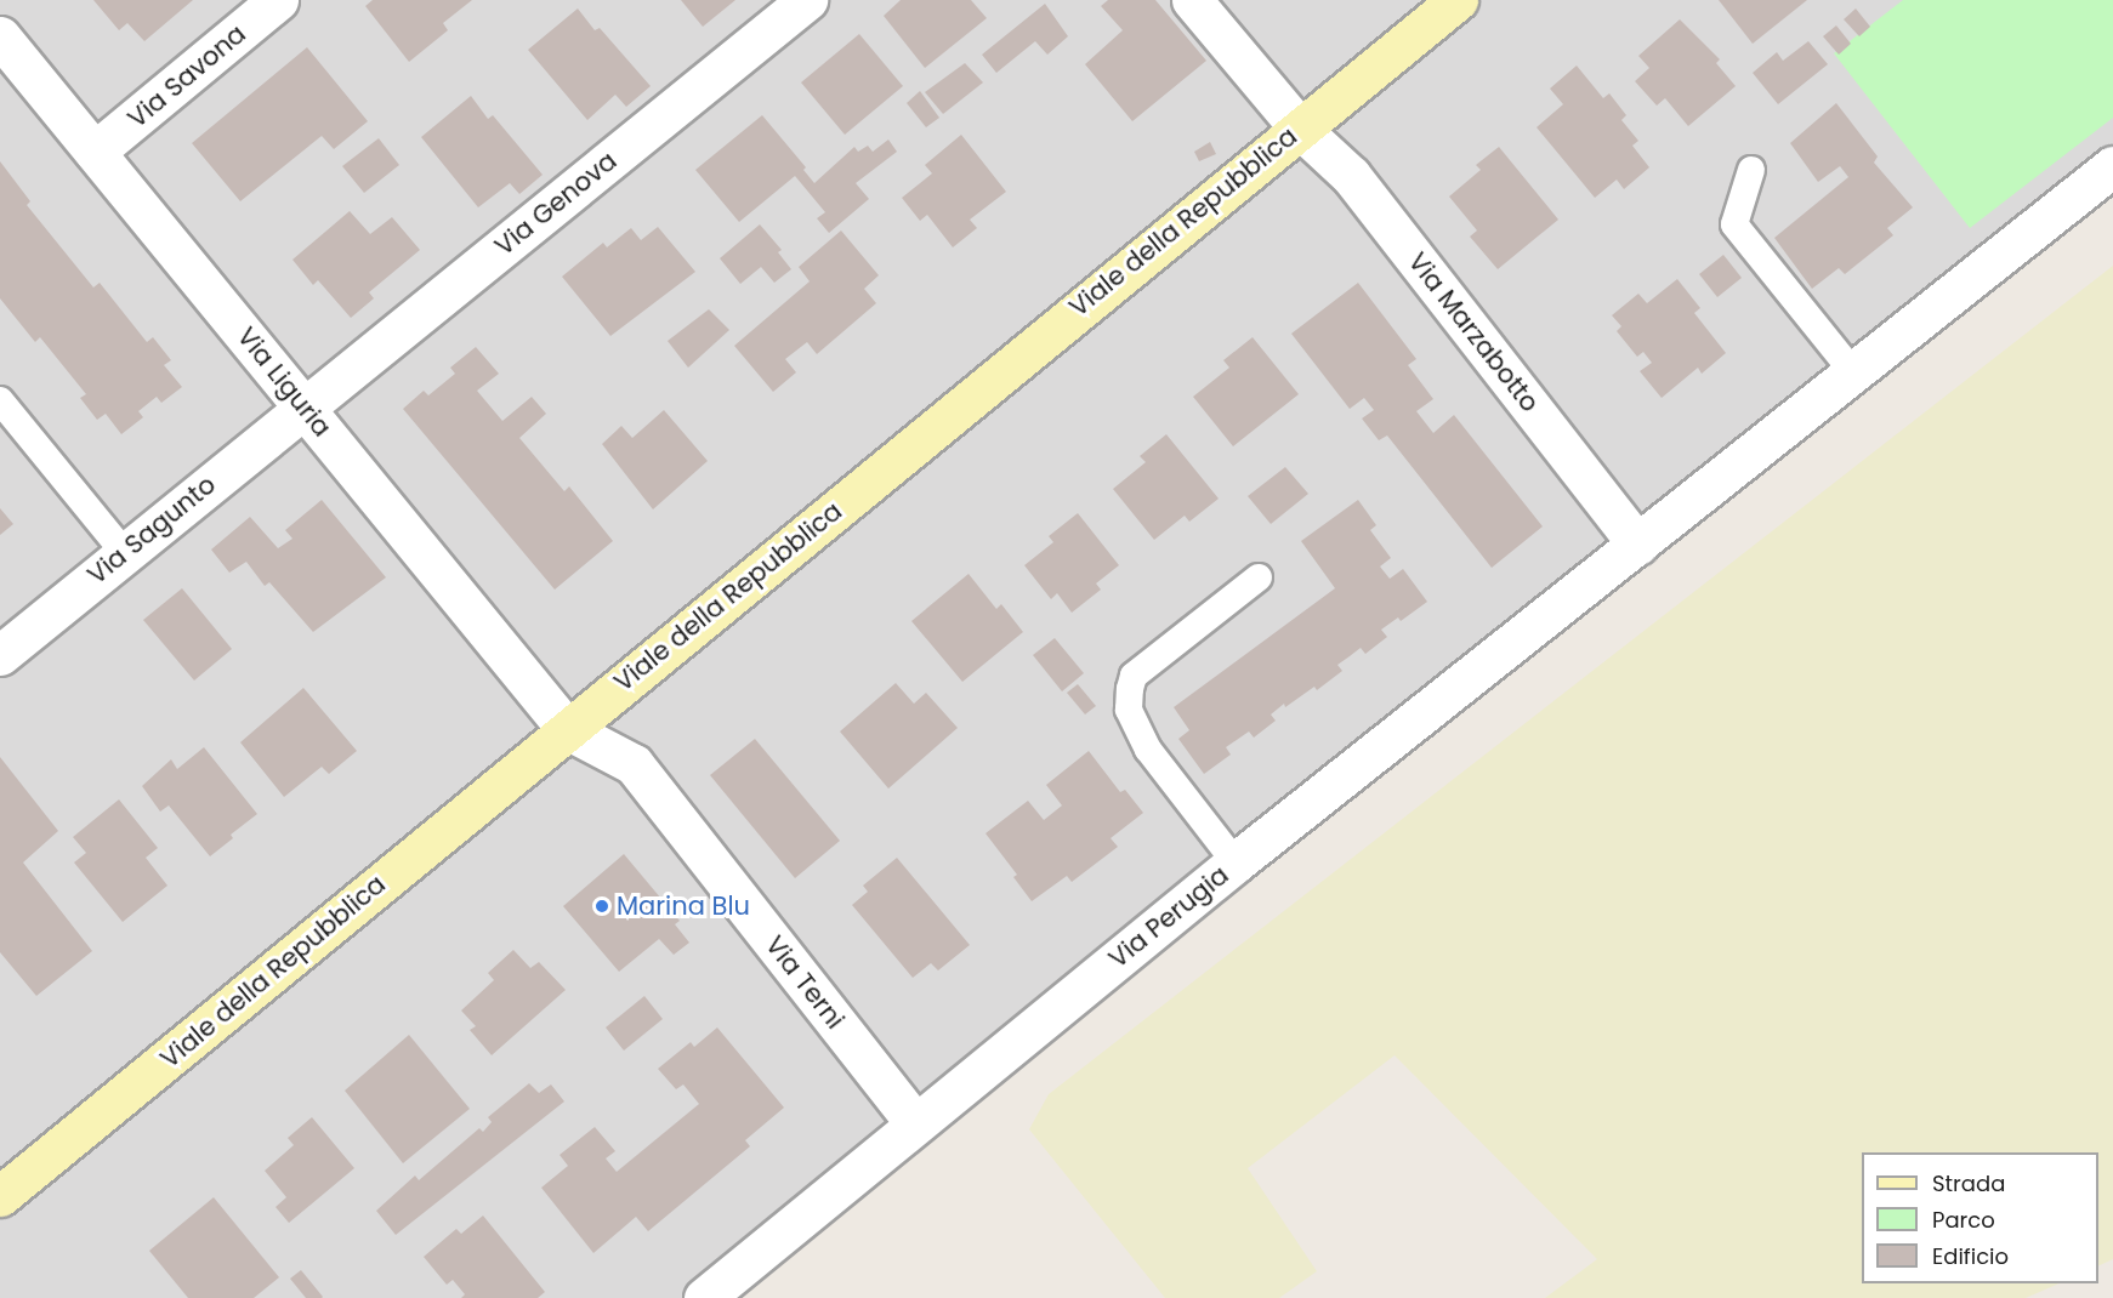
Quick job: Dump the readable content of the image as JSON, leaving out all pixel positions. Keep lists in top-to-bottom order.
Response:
{
  "streets": {
    "street": [
      "Via Savona",
      "Via Genova",
      "Viale della Repubblica",
      "Via Marzabotto",
      "Via Liguria",
      "Via Sagunto",
      "Via Perugia",
      "Via Terni"
    ]
  },
  "crossings": [
    ["Via Savona", "Via Liguria"],
    ["Via Genova", "Via Liguria"],
    ["Via Genova", "Via Sagunto"],
    ["Viale della Repubblica", "Via Marzabotto"],
    ["Viale della Repubblica", "Via Liguria"],
    ["Viale della Repubblica", "Via Terni"],
    ["Via Marzabotto", "Via Perugia"],
    ["Via Liguria", "Via Sagunto"],
    ["Via Liguria", "Via Terni"],
    ["Via Perugia", "Via Terni"]
  ],
  "places": ["Marina Blu"],
  "legend": ["Strada", "Parco", "Edificio"]
}
